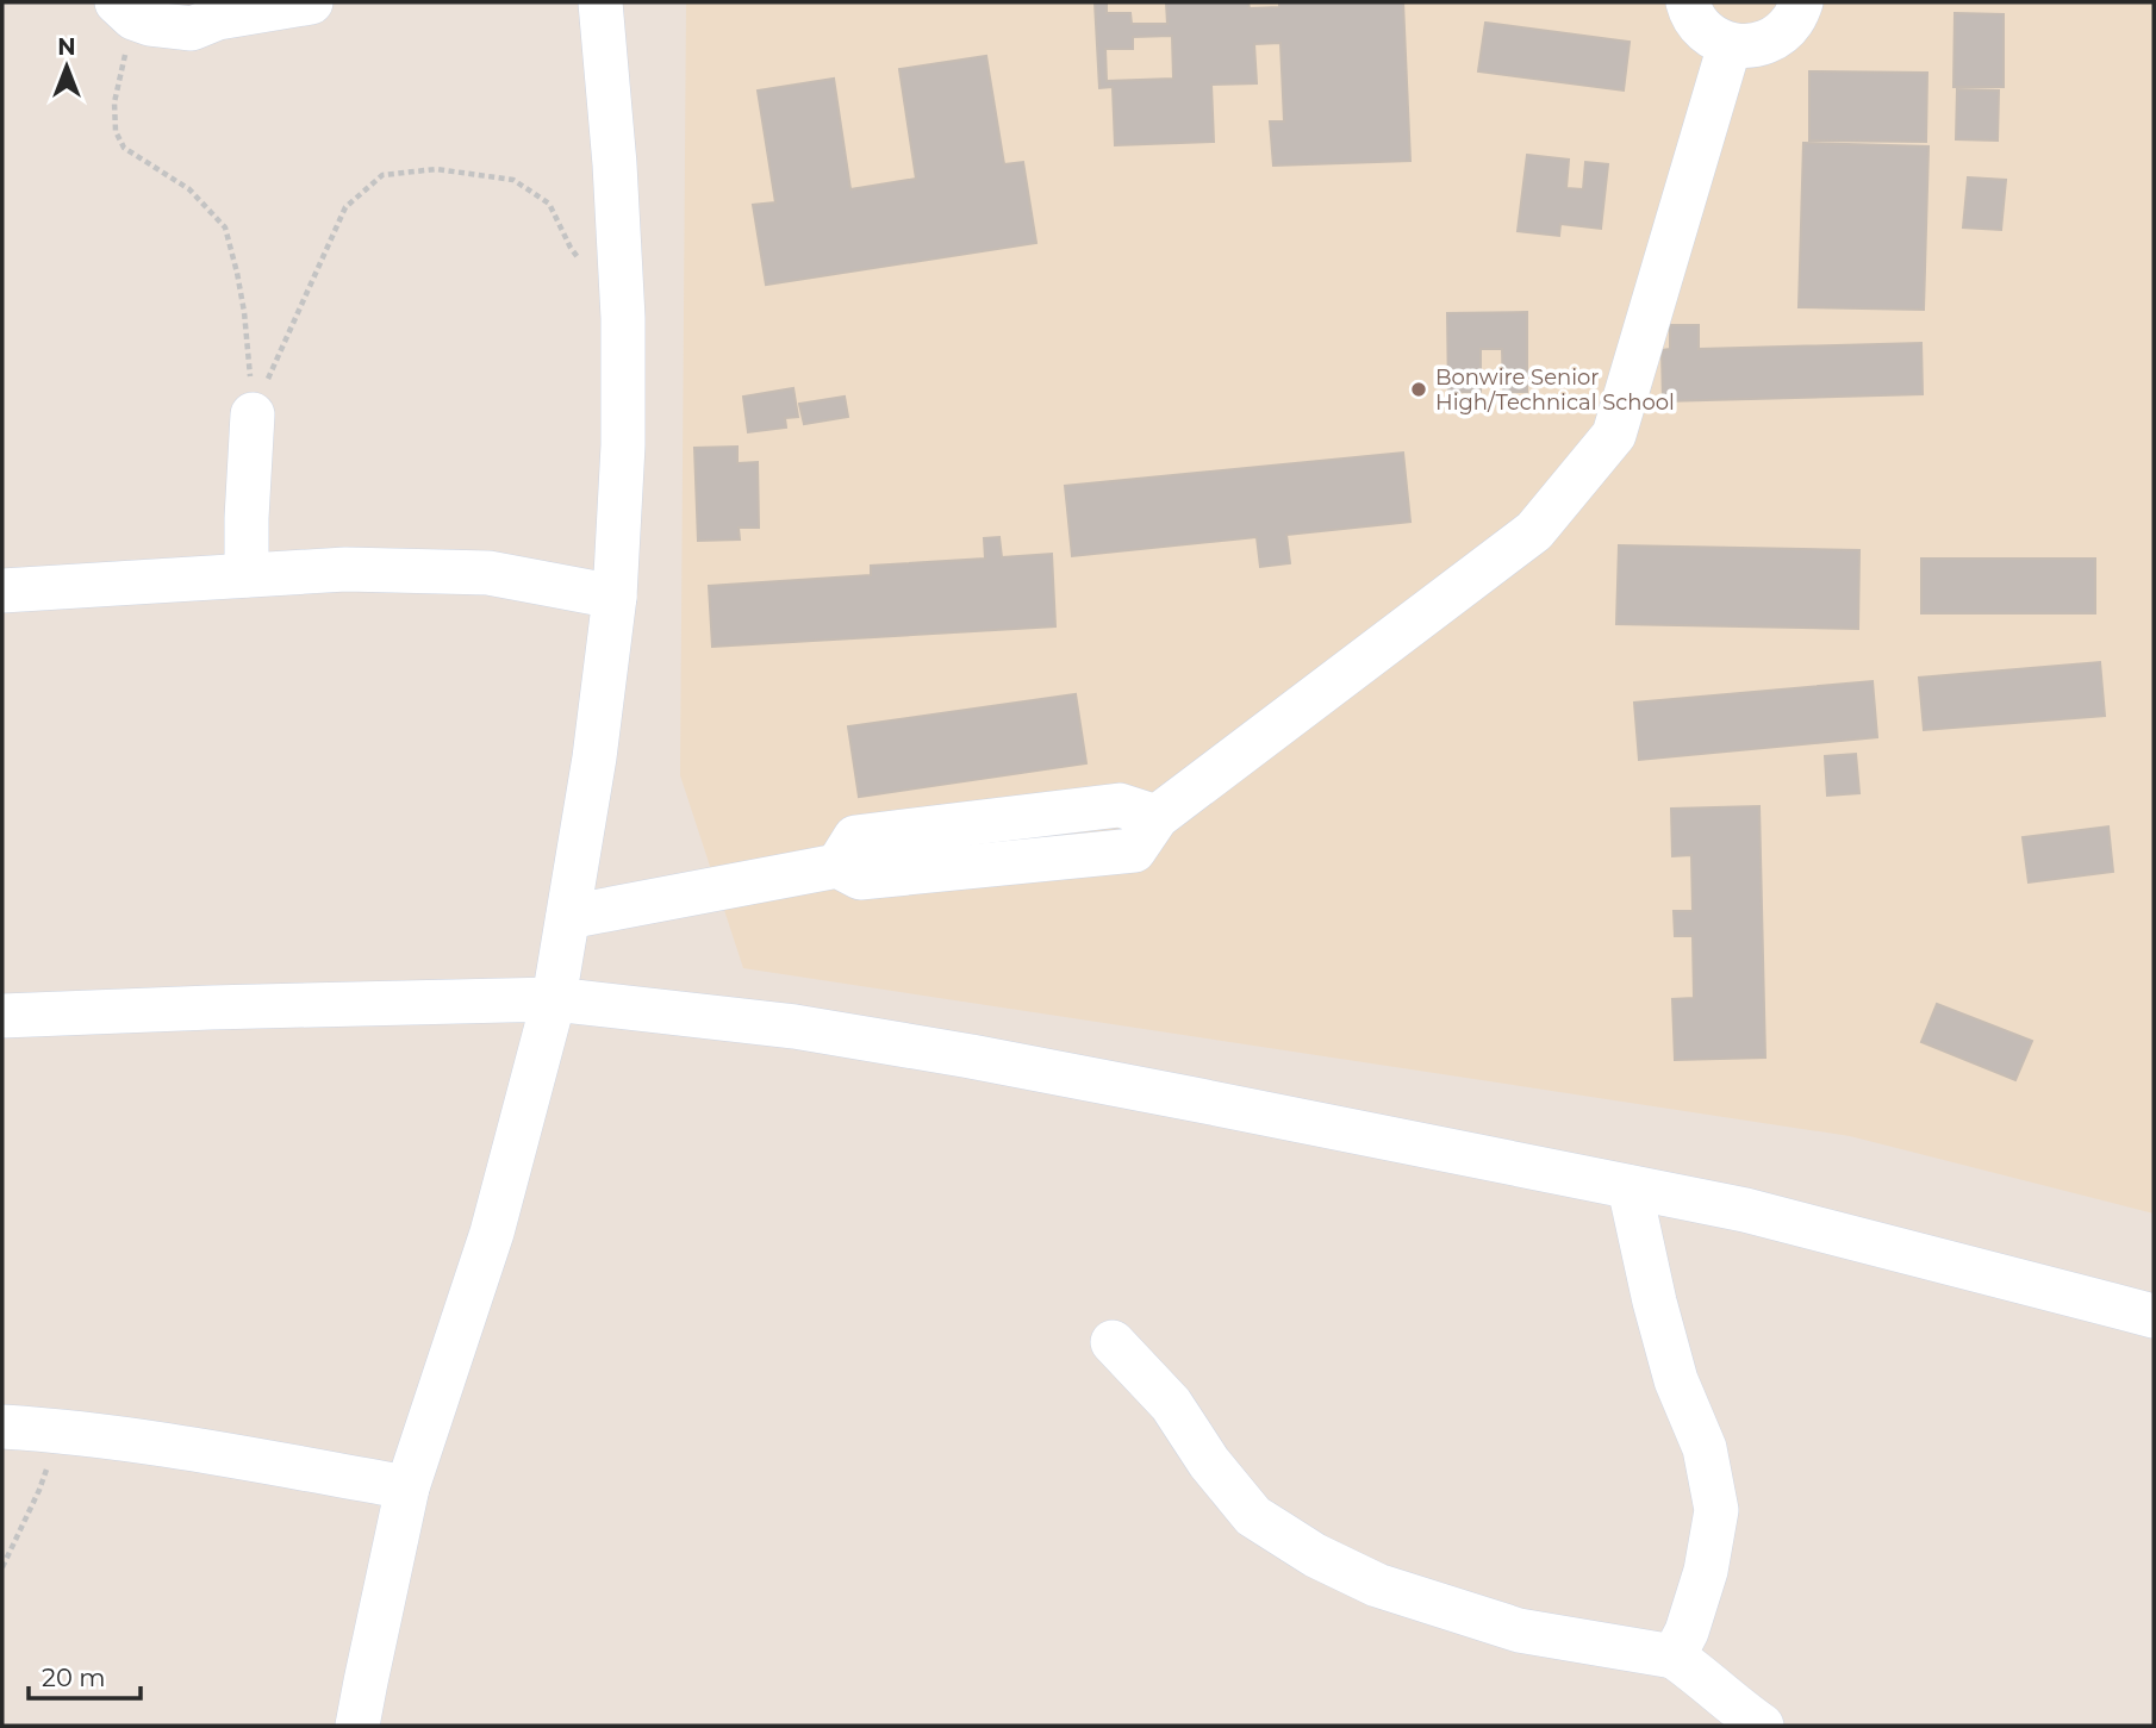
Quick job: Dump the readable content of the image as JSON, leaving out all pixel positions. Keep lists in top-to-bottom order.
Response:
{
  "places": ["Bonwire Senior High/Technical School"],
  "scale_bar": "20 m",
  "north": "top"
}
